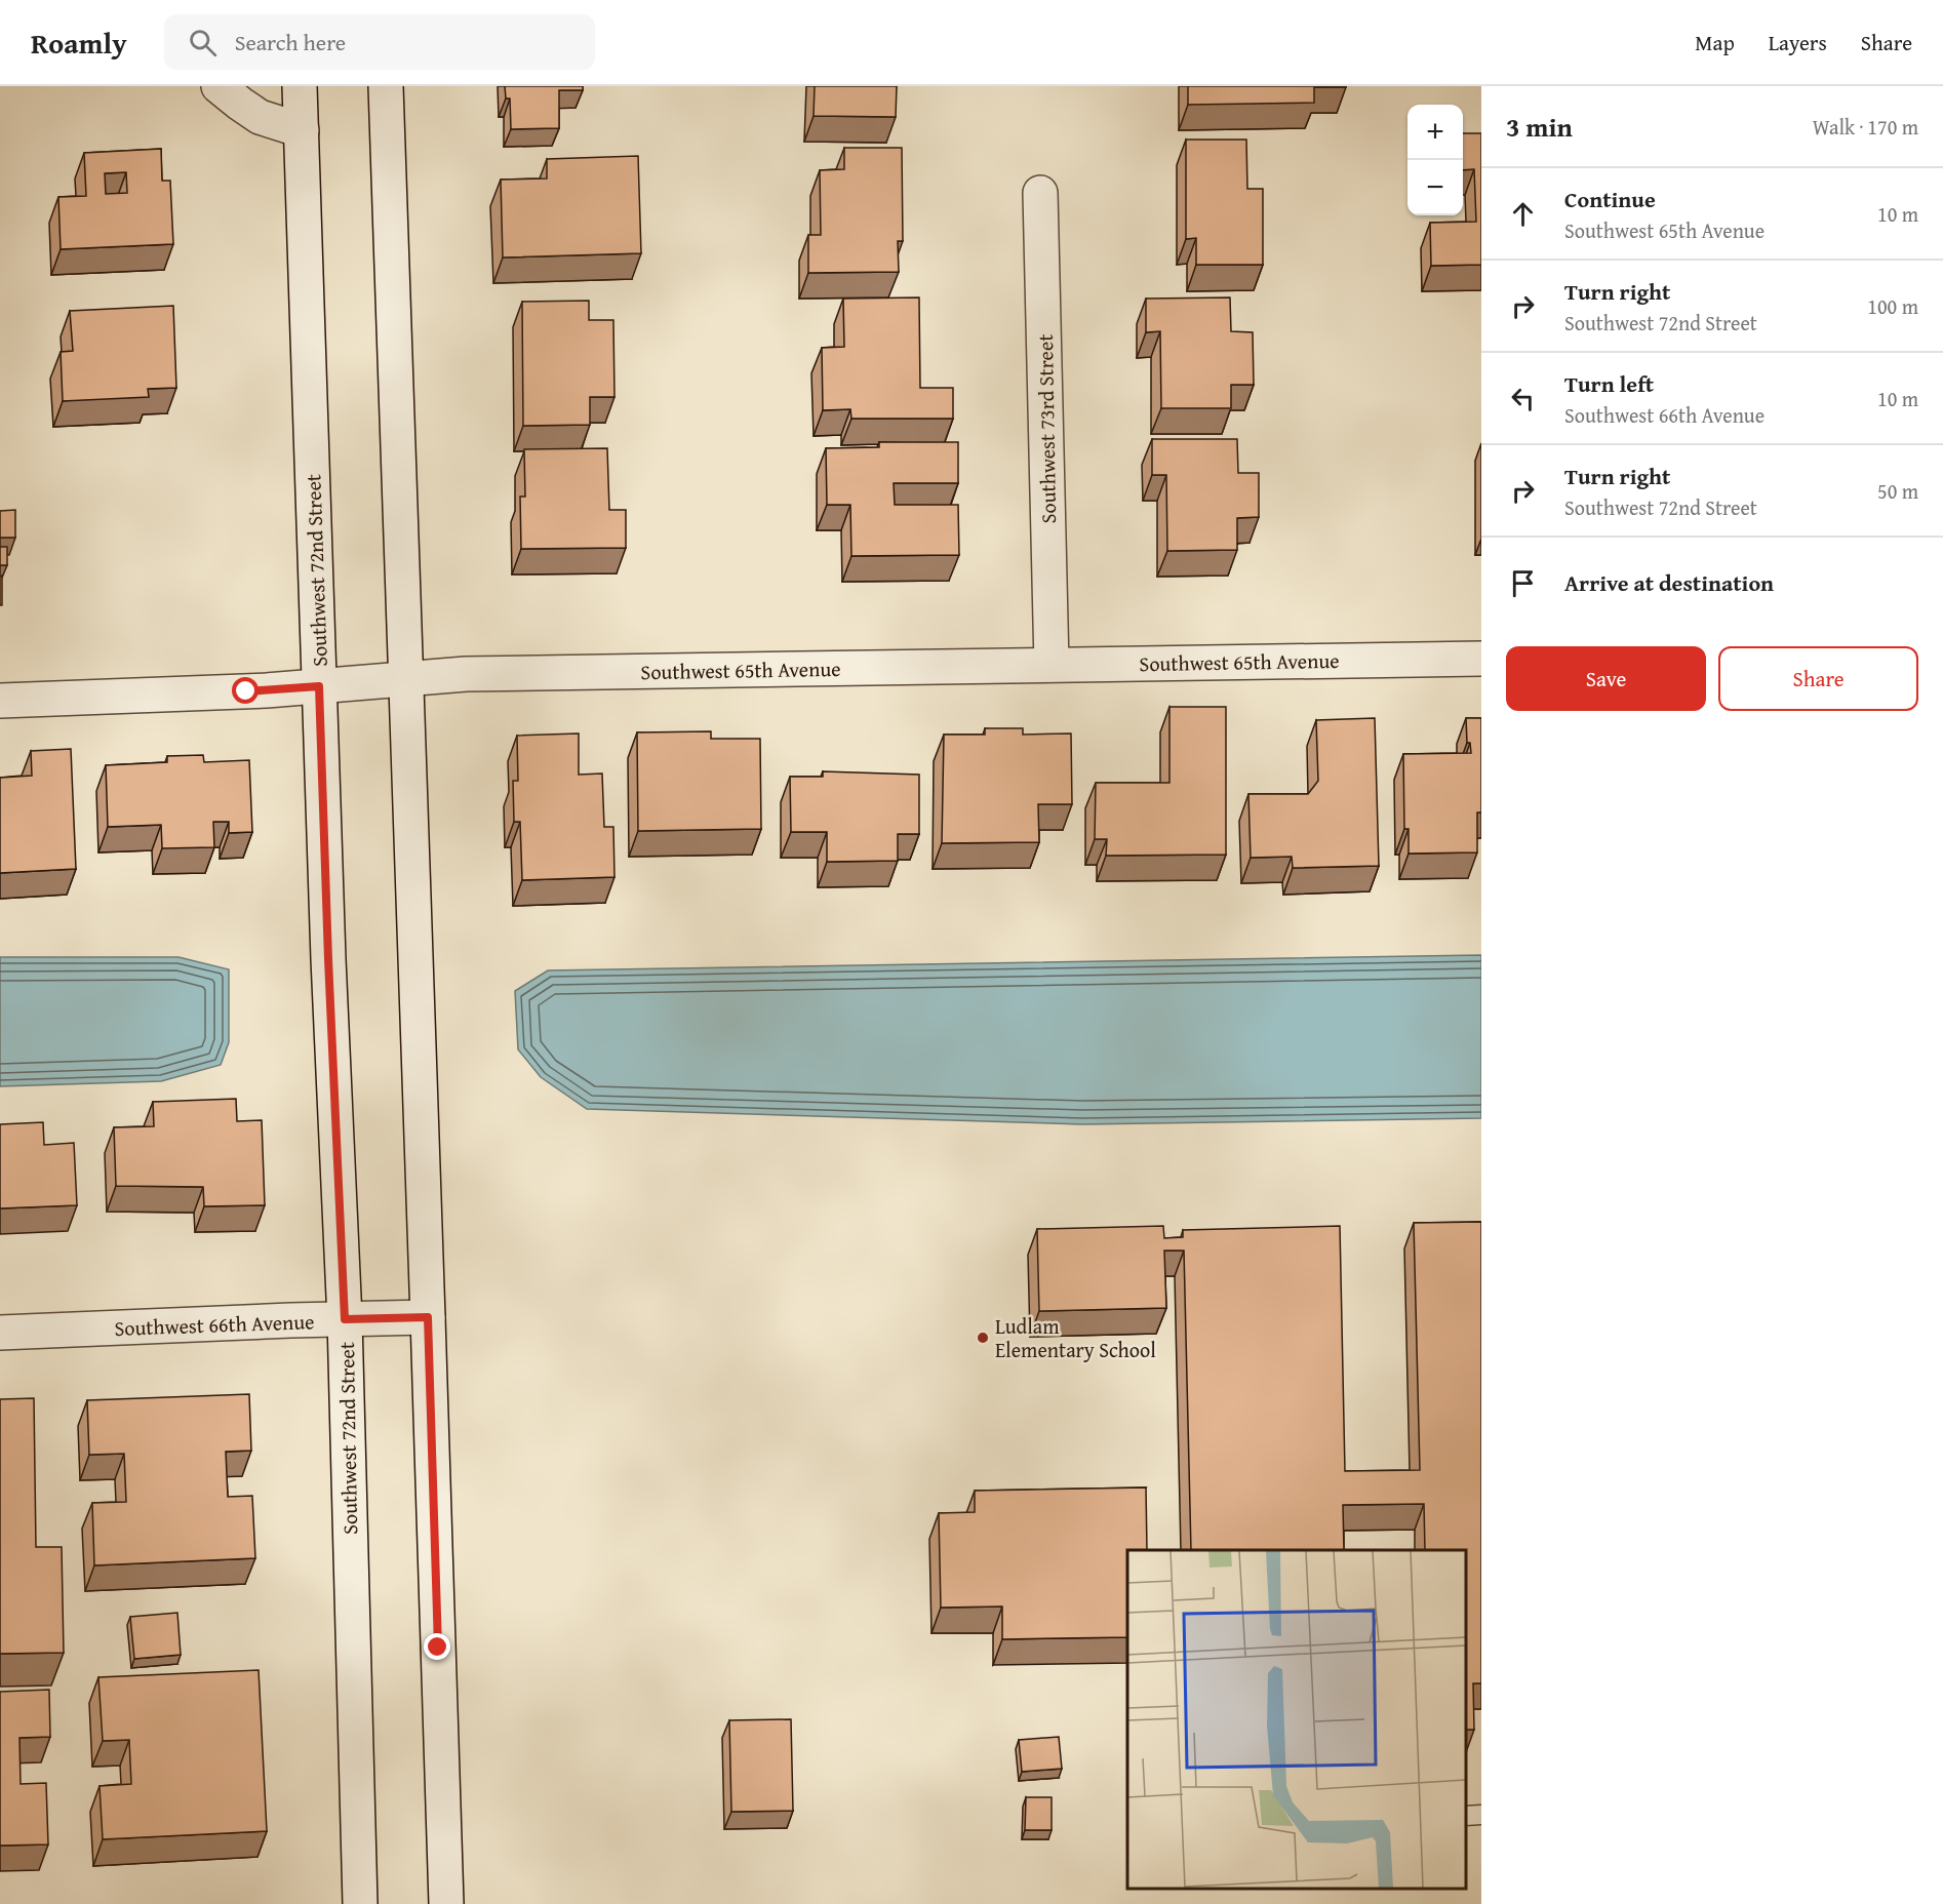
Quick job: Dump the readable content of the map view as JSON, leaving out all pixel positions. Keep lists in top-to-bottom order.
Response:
{
  "streets": {
    "main road": [
      "Southwest 73rd Street",
      "Southwest 72nd Street",
      "Southwest 65th Avenue",
      "Southwest 66th Avenue"
    ]
  },
  "crossings": [
    ["Southwest 73rd Street", "Southwest 65th Avenue"],
    ["Southwest 72nd Street", "Southwest 65th Avenue"],
    ["Southwest 72nd Street", "Southwest 66th Avenue"]
  ],
  "places": ["Ludlam Elementary School"],
  "page": {
    "header": "Roamly",
    "search": "Search here",
    "nav": ["Map", "Layers", "Share"],
    "heading": ["3 min", "Walk · 170 m"],
    "map_buttons": ["+", "−"],
    "list": [
      ["Continue", "Southwest 65th Avenue", "10 m"],
      ["Turn right", "Southwest 72nd Street", "100 m"],
      ["Turn left", "Southwest 66th Avenue", "10 m"],
      ["Turn right", "Southwest 72nd Street", "50 m"],
      "Arrive at destination"
    ],
    "buttons": ["Save", "Share"]
  }
}
